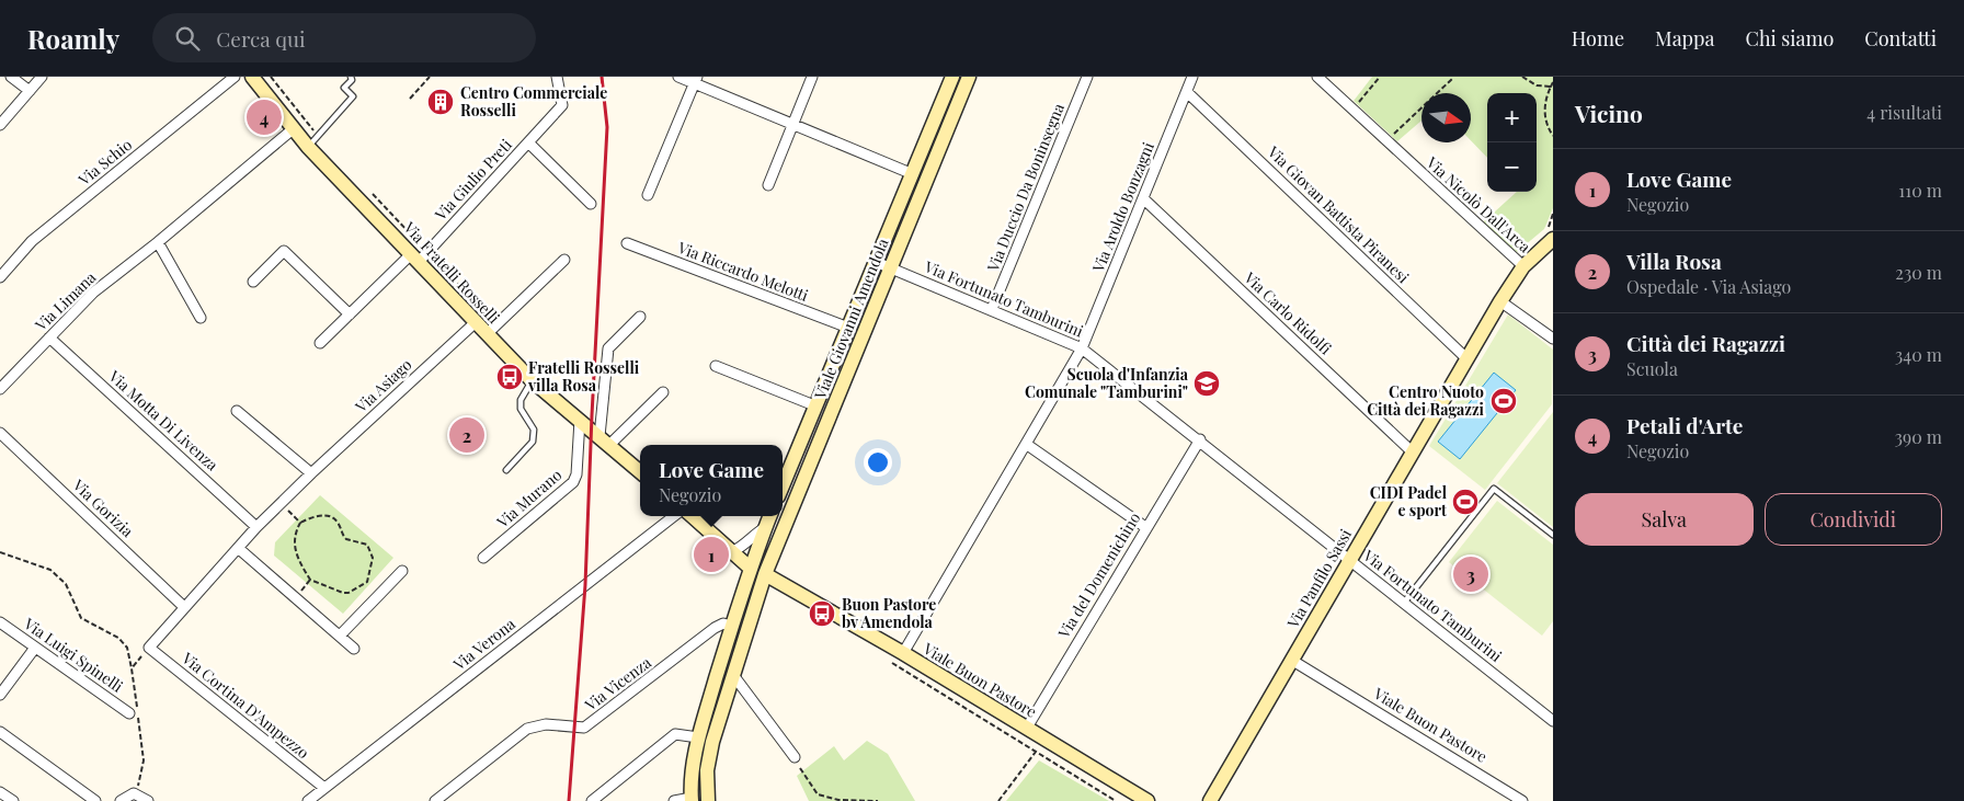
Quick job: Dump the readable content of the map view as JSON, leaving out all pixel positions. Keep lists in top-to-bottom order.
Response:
{
  "streets": {
    "street": [
      "Via Schio",
      "Via Giulio Preti",
      "Via Duccio Da Boninsegna",
      "Via Nicolò Dall'Arca",
      "Via Aroldo Bonzagni",
      "Via Giovan Battista Piranesi",
      "Via Riccardo Melotti",
      "Via Fratelli Rosselli",
      "Via Fortunato Tamburini",
      "Via Limana",
      "Via Carlo Ridolfi",
      "Viale Giovanni Amendola",
      "Via Asiago",
      "Via Motta Di Livenza",
      "Via Murano",
      "Via Gorizia",
      "Via del Domenichino",
      "Via Panfilo Sassi",
      "Via Verona",
      "Via Luigi Spinelli",
      "Viale Buon Pastore",
      "Via Vicenza",
      "Via Cortina D'Ampezzo"
    ]
  },
  "crossings": [
    ["Via Giulio Preti", "Via Fratelli Rosselli"],
    ["Via Duccio Da Boninsegna", "Via Fortunato Tamburini"],
    ["Via Nicolò Dall'Arca", "Via Panfilo Sassi"],
    ["Via Aroldo Bonzagni", "Via Giovan Battista Piranesi"],
    ["Via Aroldo Bonzagni", "Via Fortunato Tamburini"],
    ["Via Aroldo Bonzagni", "Via Carlo Ridolfi"],
    ["Via Aroldo Bonzagni", "Viale Buon Pastore"],
    ["Via Giovan Battista Piranesi", "Via Panfilo Sassi"],
    ["Via Riccardo Melotti", "Viale Giovanni Amendola"],
    ["Via Fratelli Rosselli", "Via Limana"],
    ["Via Fratelli Rosselli", "Via Asiago"],
    ["Via Fratelli Rosselli", "Via Murano"],
    ["Via Fortunato Tamburini", "Viale Giovanni Amendola"],
    ["Via Fortunato Tamburini", "Via del Domenichino"],
    ["Via Fortunato Tamburini", "Via Panfilo Sassi"],
    ["Via Limana", "Via Motta Di Livenza"],
    ["Via Carlo Ridolfi", "Via Panfilo Sassi"],
    ["Viale Giovanni Amendola", "Viale Buon Pastore"],
    ["Via Asiago", "Via Motta Di Livenza"],
    ["Via Asiago", "Via Gorizia"],
    ["Via Asiago", "Via Cortina D'Ampezzo"],
    ["Via del Domenichino", "Viale Buon Pastore"],
    ["Via Panfilo Sassi", "Viale Buon Pastore"],
    ["Via Verona", "Via Cortina D'Ampezzo"]
  ],
  "places": {
    "building": ["Centro Commerciale Rosselli"],
    "bus stop": ["Fratelli Rosselli villa Rosa", "Buon Pastore bv Amendola"],
    "school or university": ["Scuola d'Infanzia Comunale \"Tamburini\""],
    "sports": ["Centro Nuoto Città dei Ragazzi", "CIDI Padel e sport"]
  },
  "north": "right",
  "page": {
    "header": "Roamly",
    "search": "Cerca qui",
    "nav": [
      "Home",
      "Mappa",
      "Chi siamo",
      "Contatti"
    ],
    "heading": ["Vicino", "4 risultati"],
    "map_buttons": ["+", "−"],
    "pins": [
      "4",
      "2",
      "1",
      "3"
    ],
    "list": [
      {
        "mark": "1",
        "name": "Love Game",
        "note": "Negozio",
        "value": "110 m"
      },
      {
        "mark": "2",
        "name": "Villa Rosa",
        "note": "Ospedale · Via Asiago",
        "value": "230 m"
      },
      {
        "mark": "3",
        "name": "Città dei Ragazzi",
        "note": "Scuola",
        "value": "340 m"
      },
      {
        "mark": "4",
        "name": "Petali d'Arte",
        "note": "Negozio",
        "value": "390 m"
      }
    ],
    "popup": ["Love Game", "Negozio"],
    "buttons": ["Salva", "Condividi"]
  }
}
